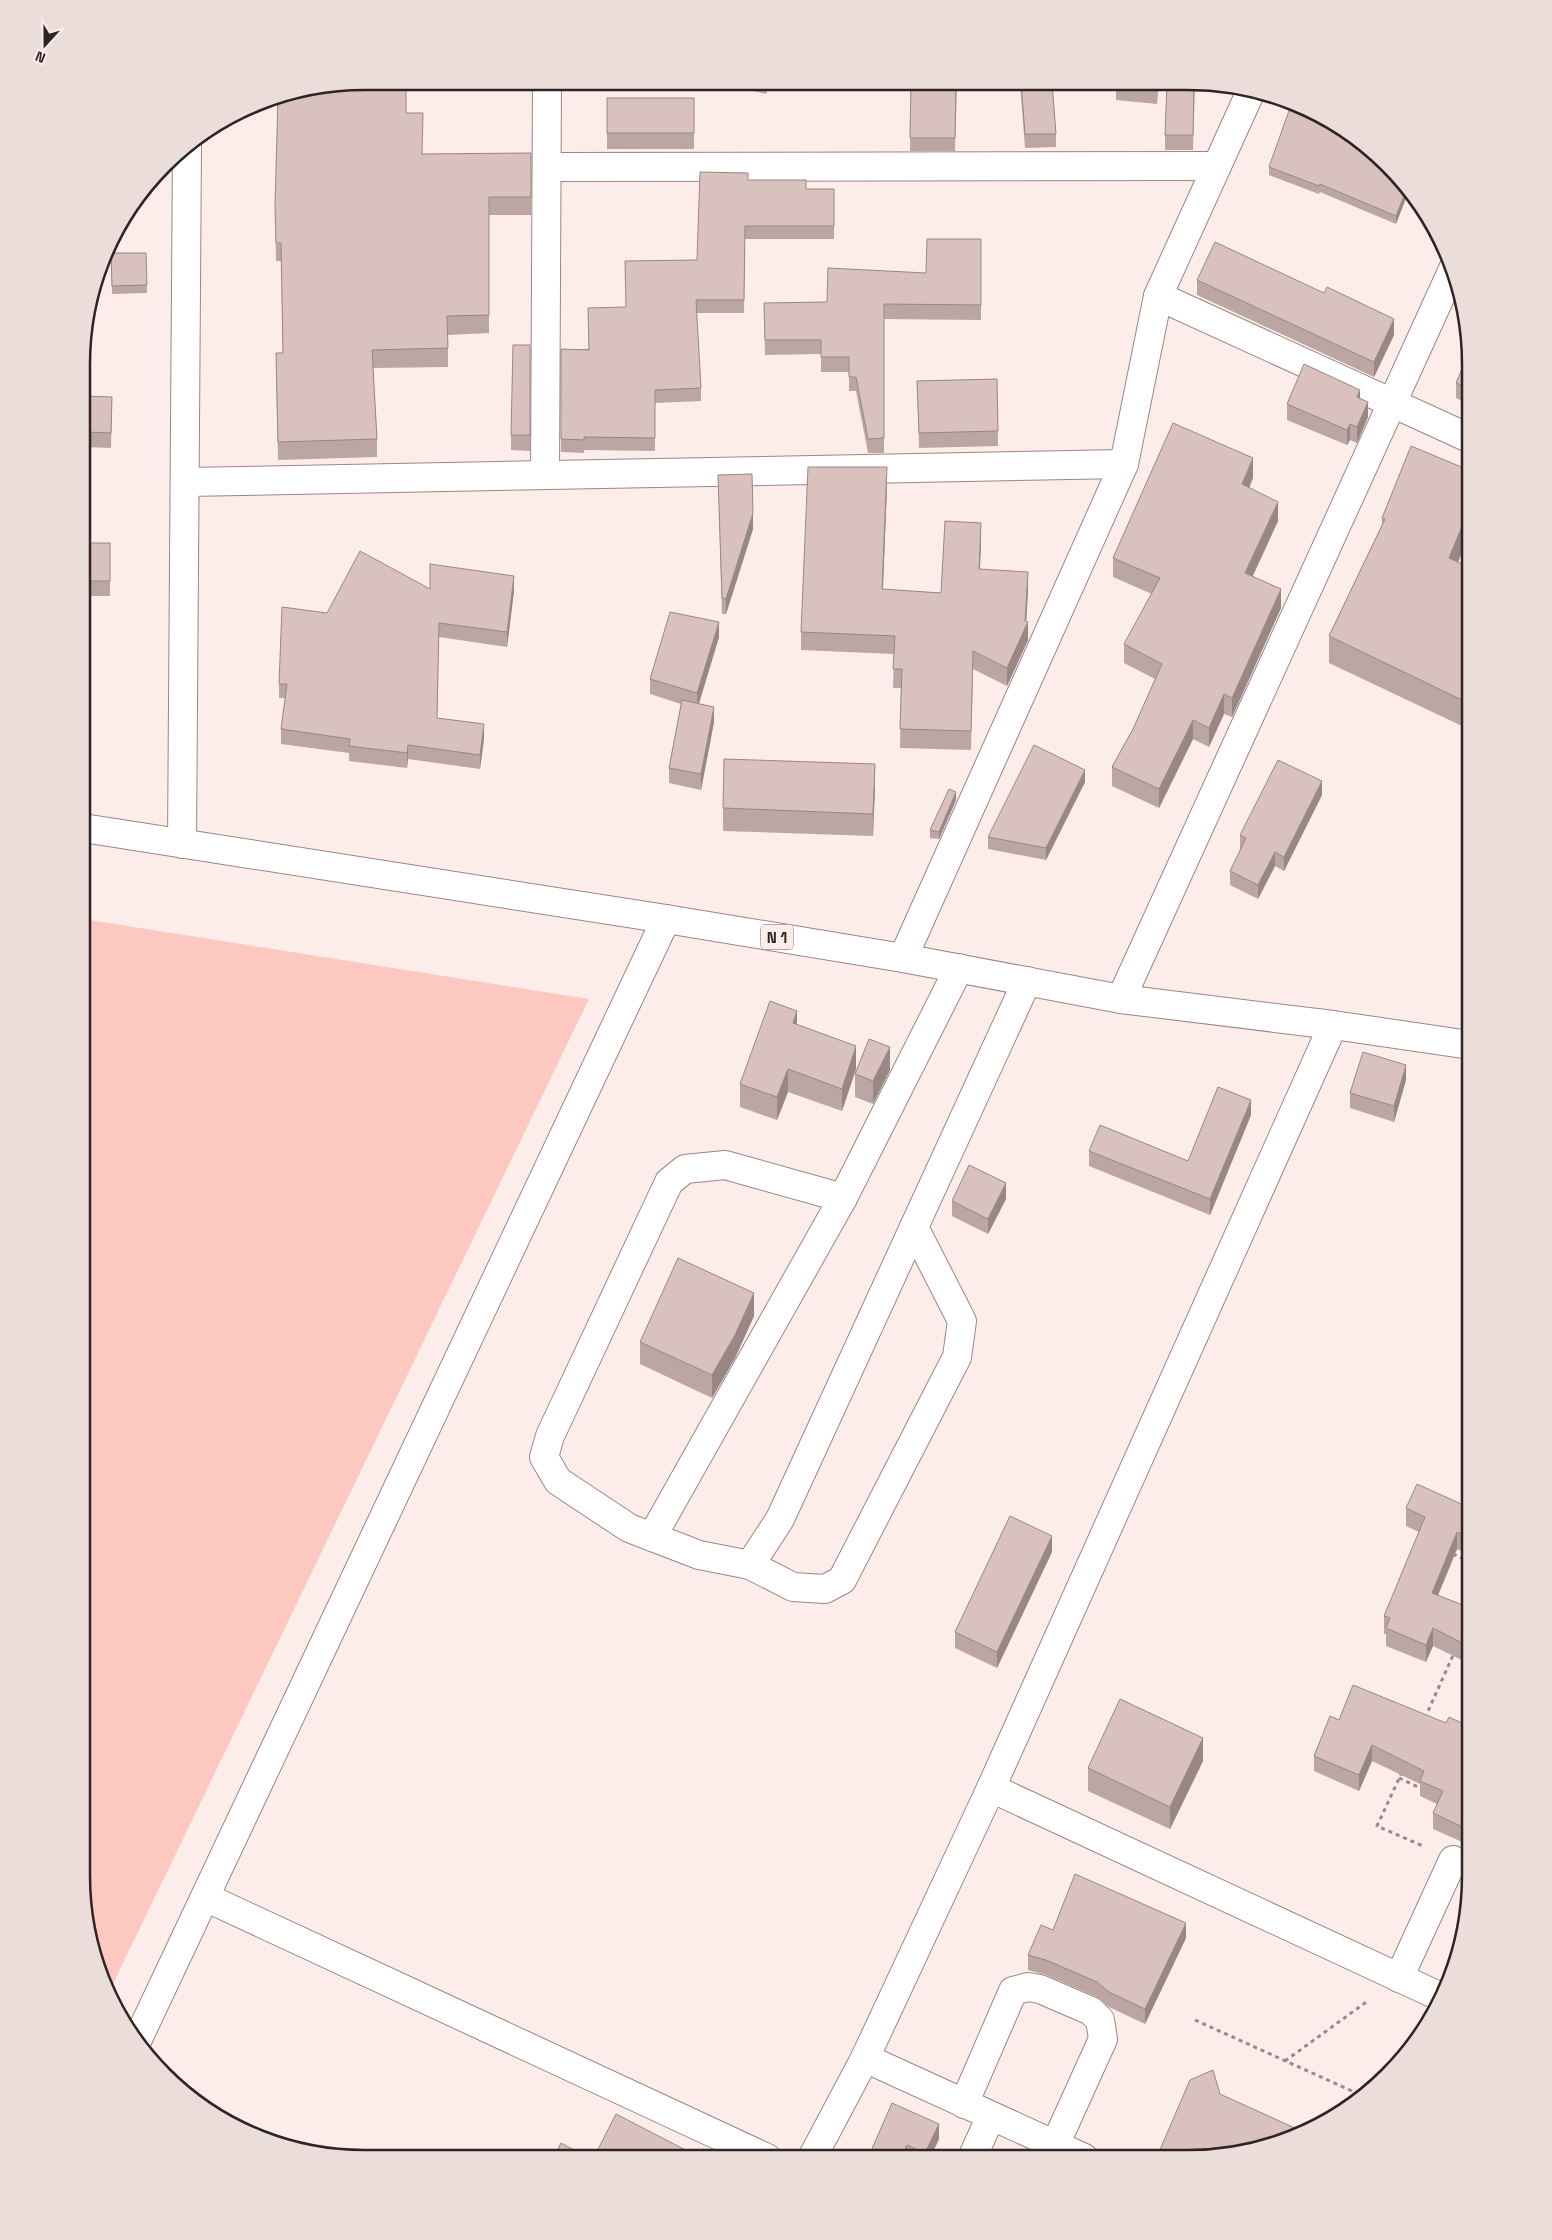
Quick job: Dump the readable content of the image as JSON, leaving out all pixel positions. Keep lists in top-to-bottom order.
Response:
{
  "streets": {
    "main road": ["N 1"]
  },
  "north": "bottom"
}
